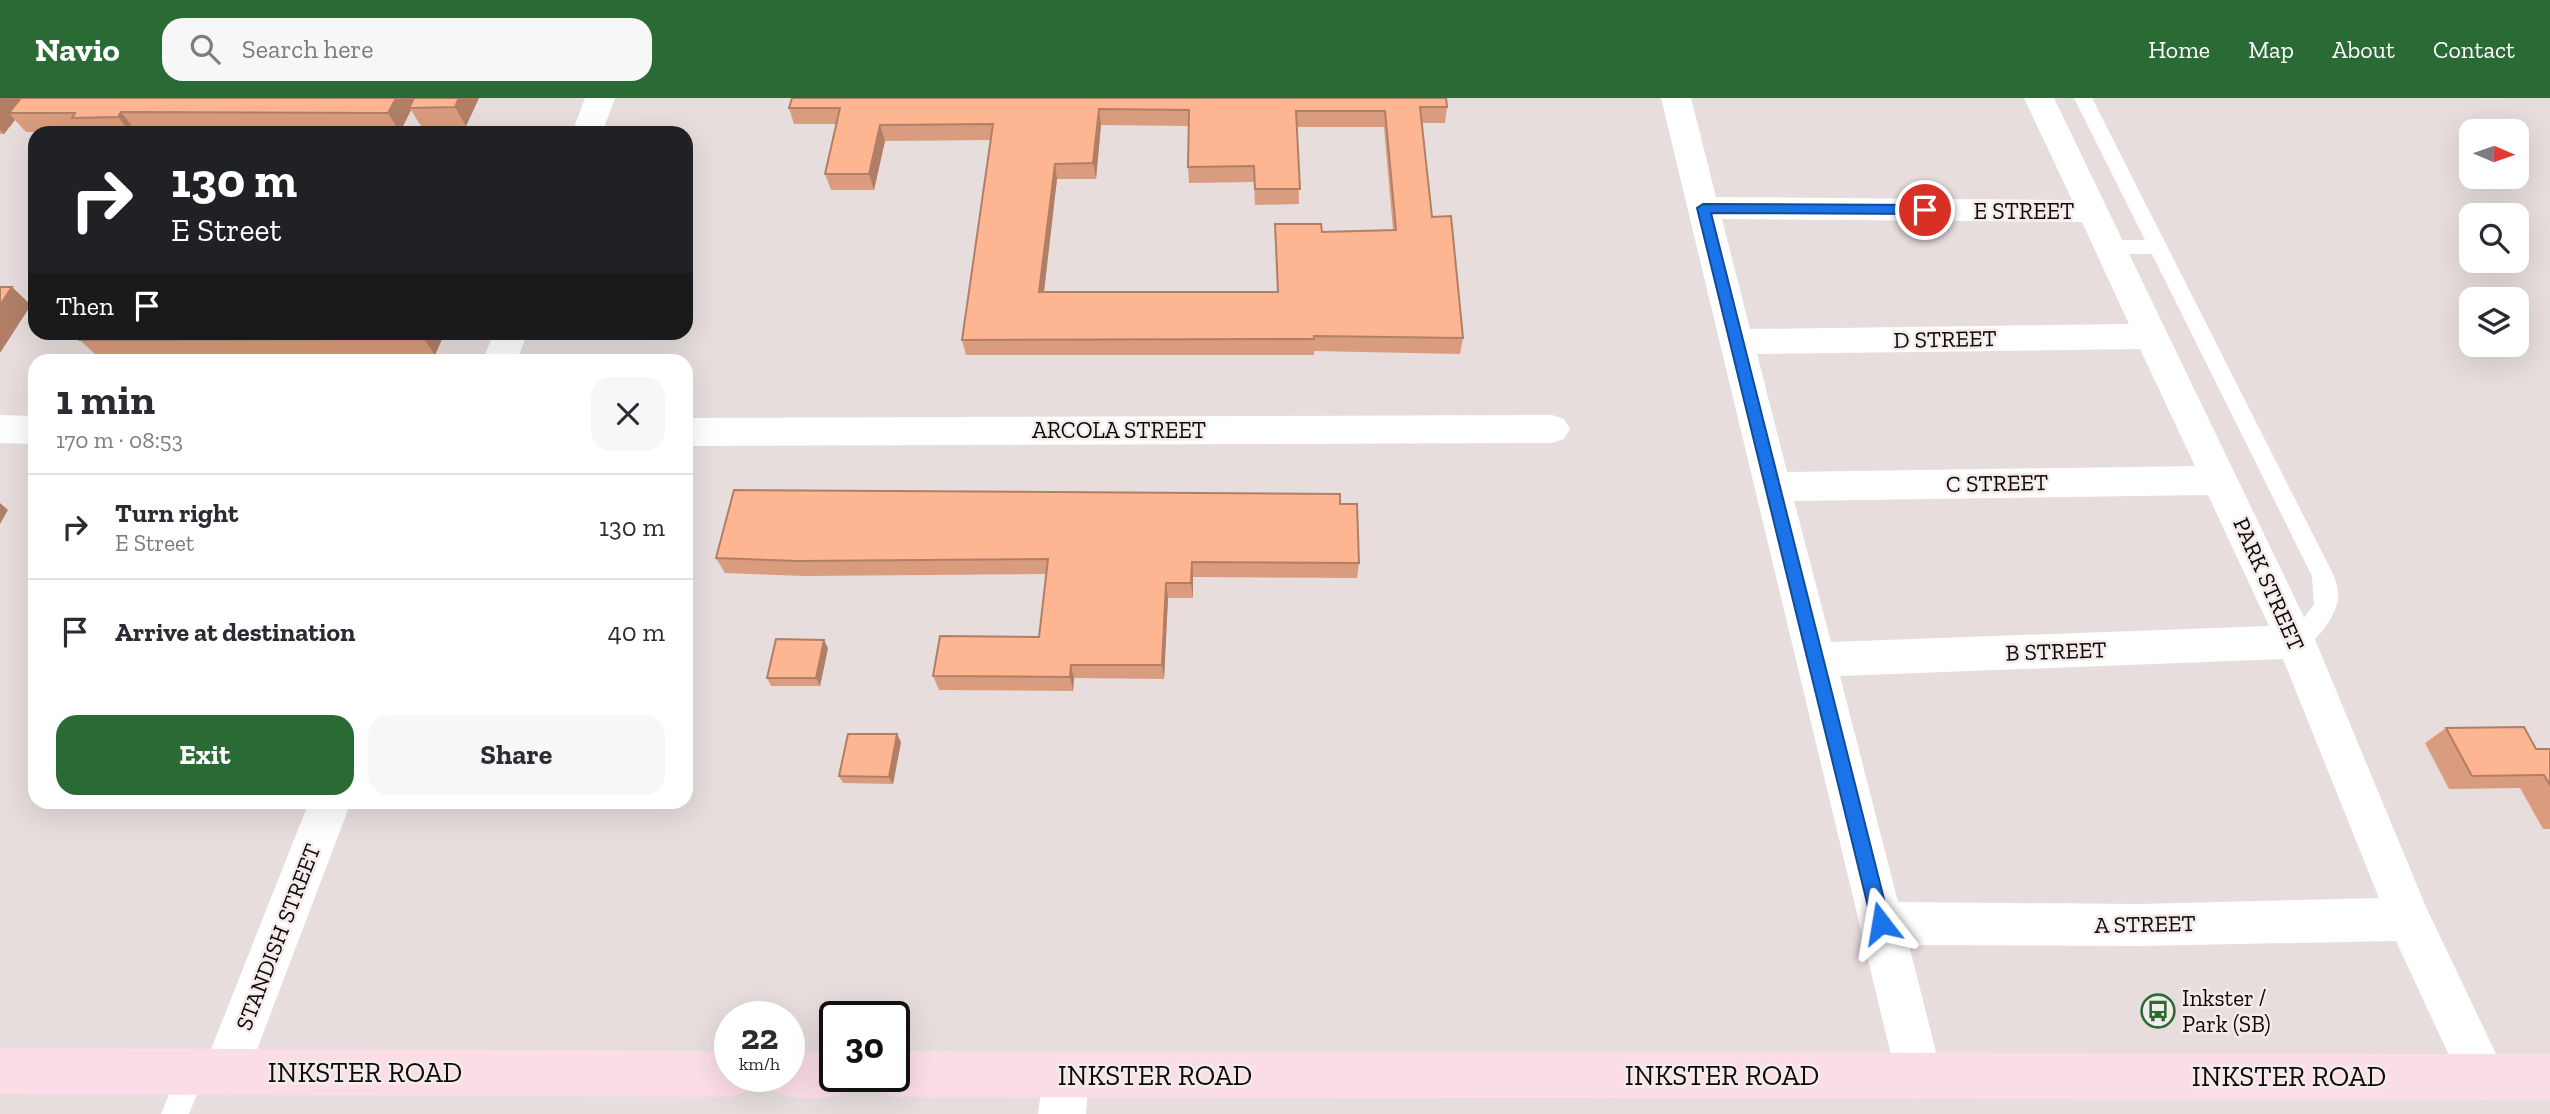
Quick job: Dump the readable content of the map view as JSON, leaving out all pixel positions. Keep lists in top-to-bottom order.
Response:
{
  "streets": {
    "main road": ["INKSTER ROAD"],
    "street": [
      "E STREET",
      "D STREET",
      "ARCOLA STREET",
      "C STREET",
      "PARK STREET",
      "B STREET",
      "A STREET",
      "STANDISH STREET"
    ]
  },
  "crossings": [
    ["E STREET", "PARK STREET"],
    ["D STREET", "PARK STREET"],
    ["C STREET", "PARK STREET"],
    ["PARK STREET", "B STREET"],
    ["PARK STREET", "A STREET"],
    ["PARK STREET", "INKSTER ROAD"],
    ["STANDISH STREET", "INKSTER ROAD"]
  ],
  "places": {
    "bus stop": ["Inkster / Park (SB)"]
  },
  "north": "right",
  "page": {
    "header": "Navio",
    "search": "Search here",
    "nav": [
      "Home",
      "Map",
      "About",
      "Contact"
    ],
    "turn": ["130 m", "E Street"],
    "then": "Then",
    "heading": ["1 min", "170 m · 08:53"],
    "list": [
      {
        "name": "Turn right",
        "note": "E Street",
        "value": "130 m"
      },
      {
        "name": "Arrive at destination",
        "value": "40 m"
      }
    ],
    "buttons": ["Exit", "Share"],
    "speed": "22 km/h",
    "limit": "30"
  }
}
